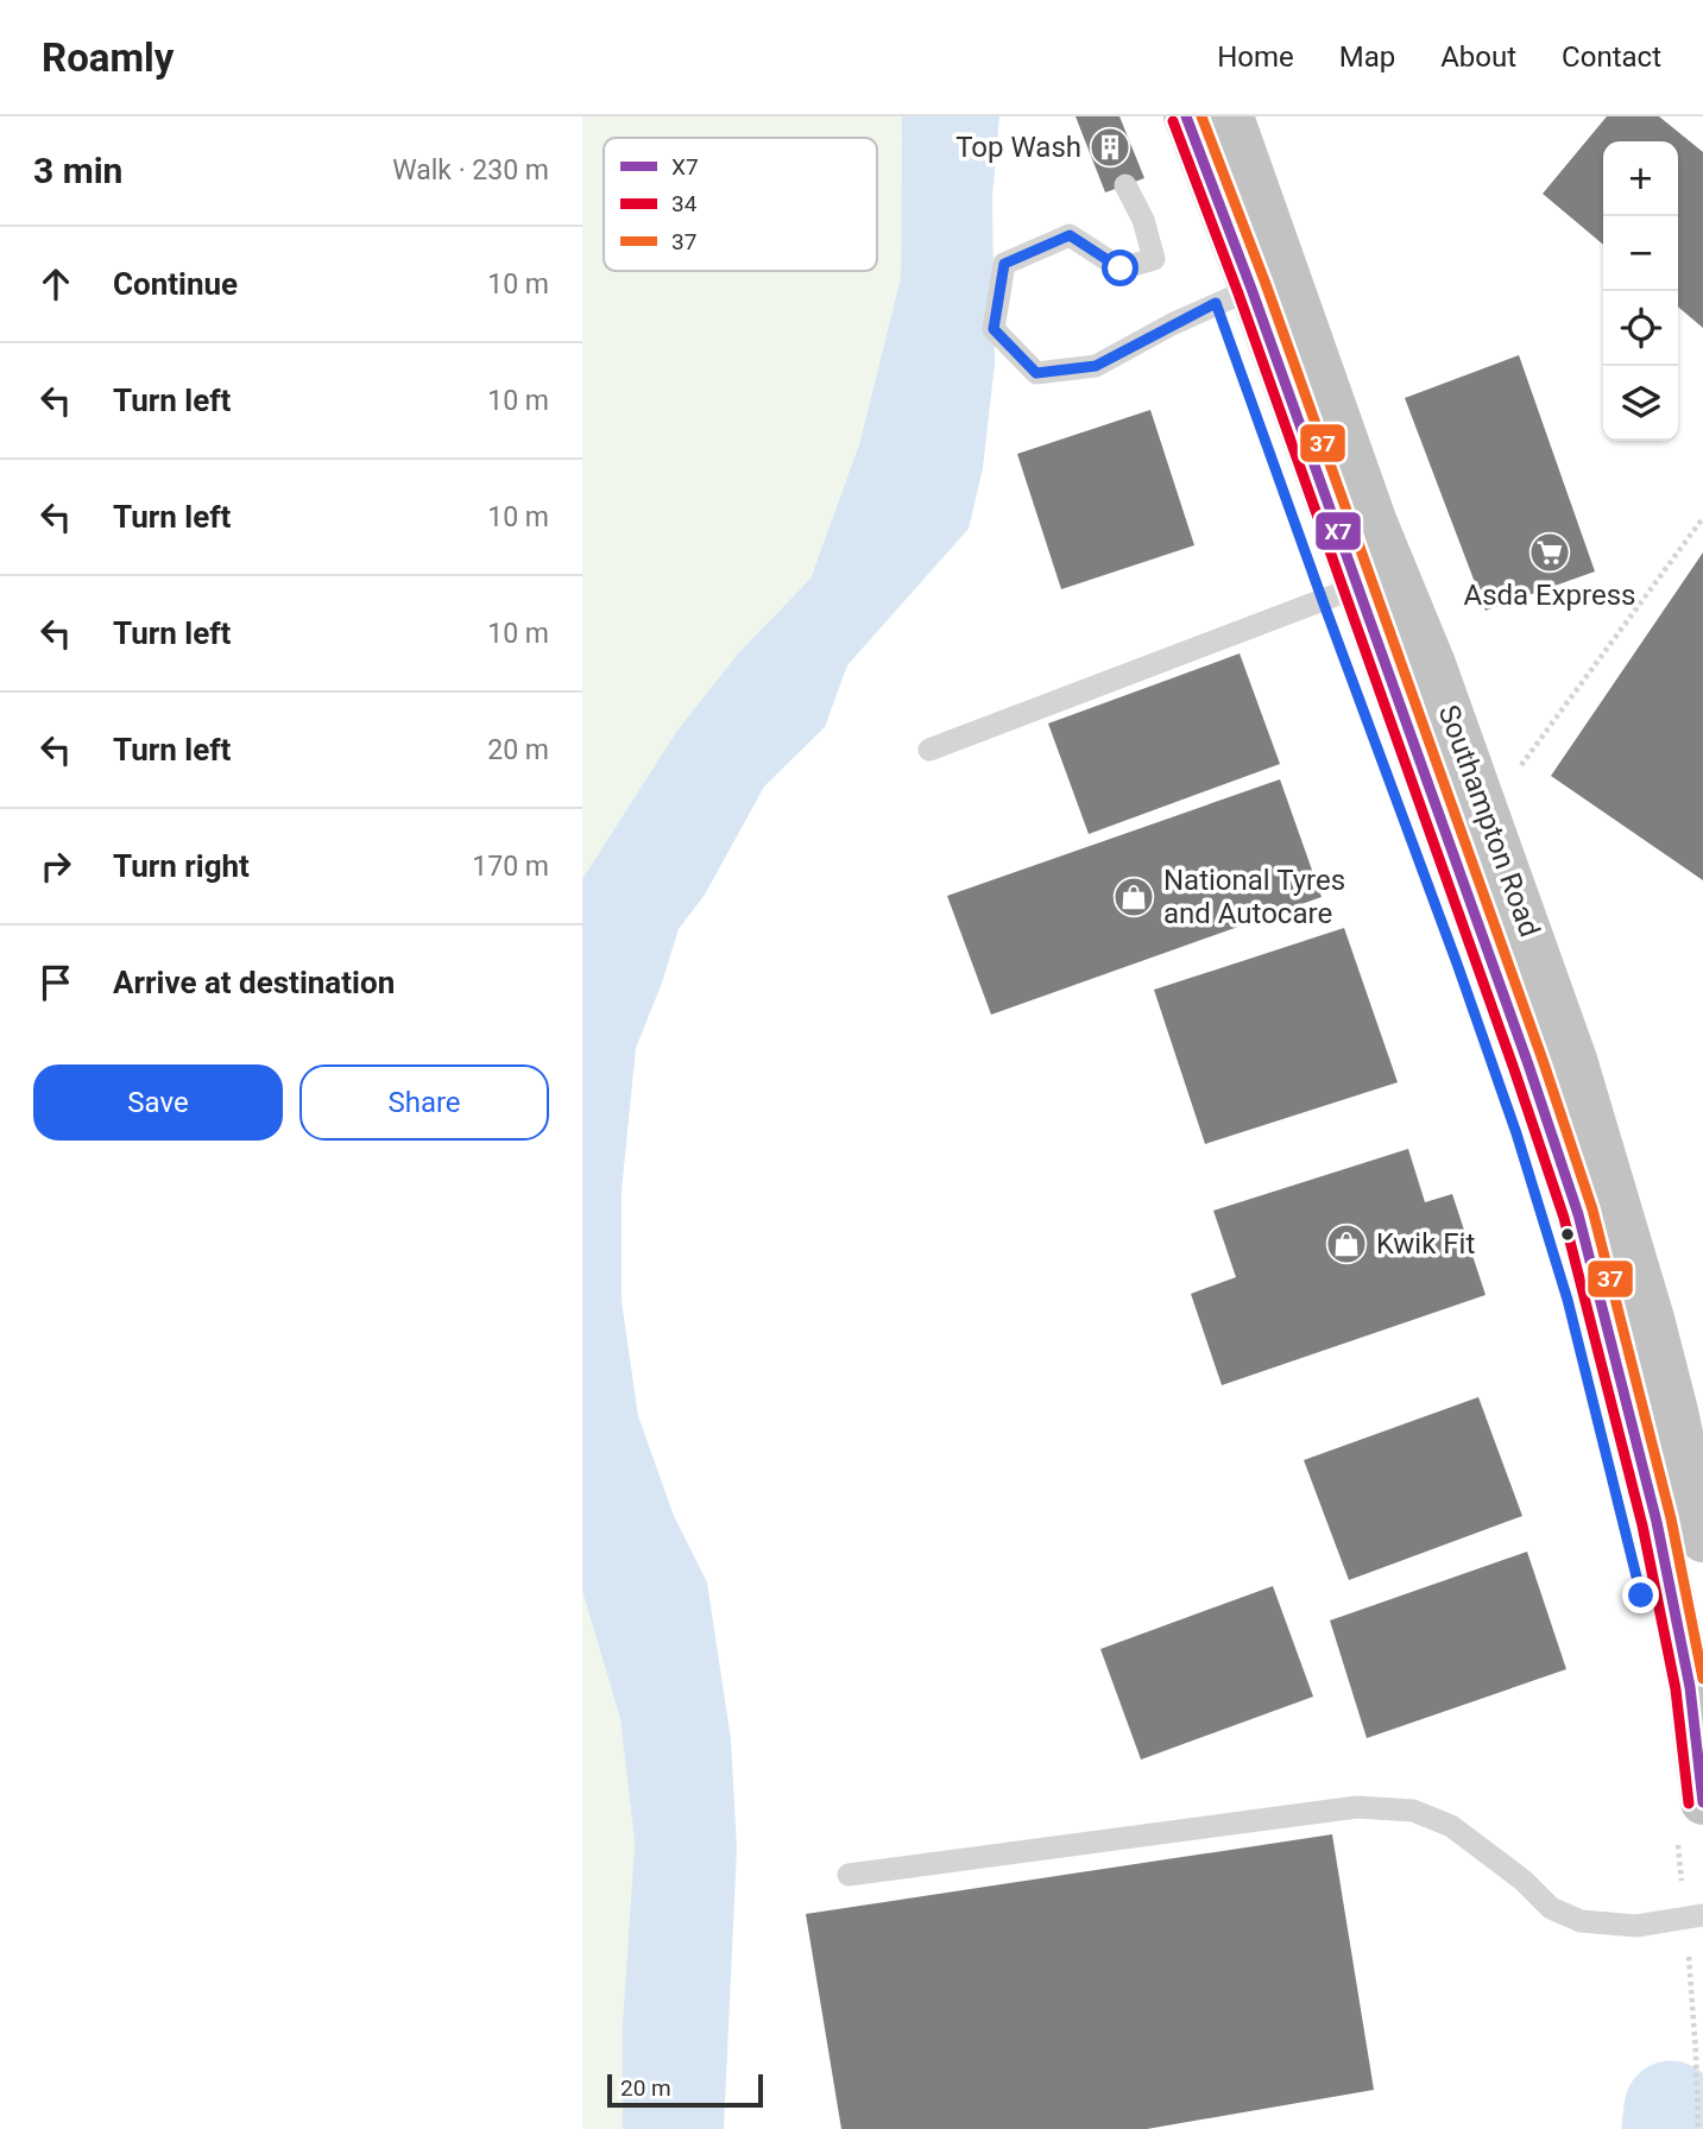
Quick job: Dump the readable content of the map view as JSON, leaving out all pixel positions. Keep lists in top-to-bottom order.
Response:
{
  "streets": {
    "highway": ["Southampton Road"]
  },
  "places": {
    "building": ["Top Wash"],
    "supermarket": ["Asda Express"],
    "shop": ["National Tyres and Autocare", "Kwik Fit"]
  },
  "lines": ["transit line X7", "transit line 37", "transit line 34"],
  "legend": ["X7", "34", "37"],
  "scale_bar": "20 m",
  "page": {
    "header": "Roamly",
    "nav": [
      "Home",
      "Map",
      "About",
      "Contact"
    ],
    "heading": ["3 min", "Walk · 230 m"],
    "map_buttons": ["+", "−"],
    "list": [
      ["Continue", "10 m"],
      ["Turn left", "10 m"],
      ["Turn left", "10 m"],
      ["Turn left", "10 m"],
      ["Turn left", "20 m"],
      ["Turn right", "170 m"],
      "Arrive at destination"
    ],
    "buttons": ["Save", "Share"],
    "scale": "20 m"
  }
}
